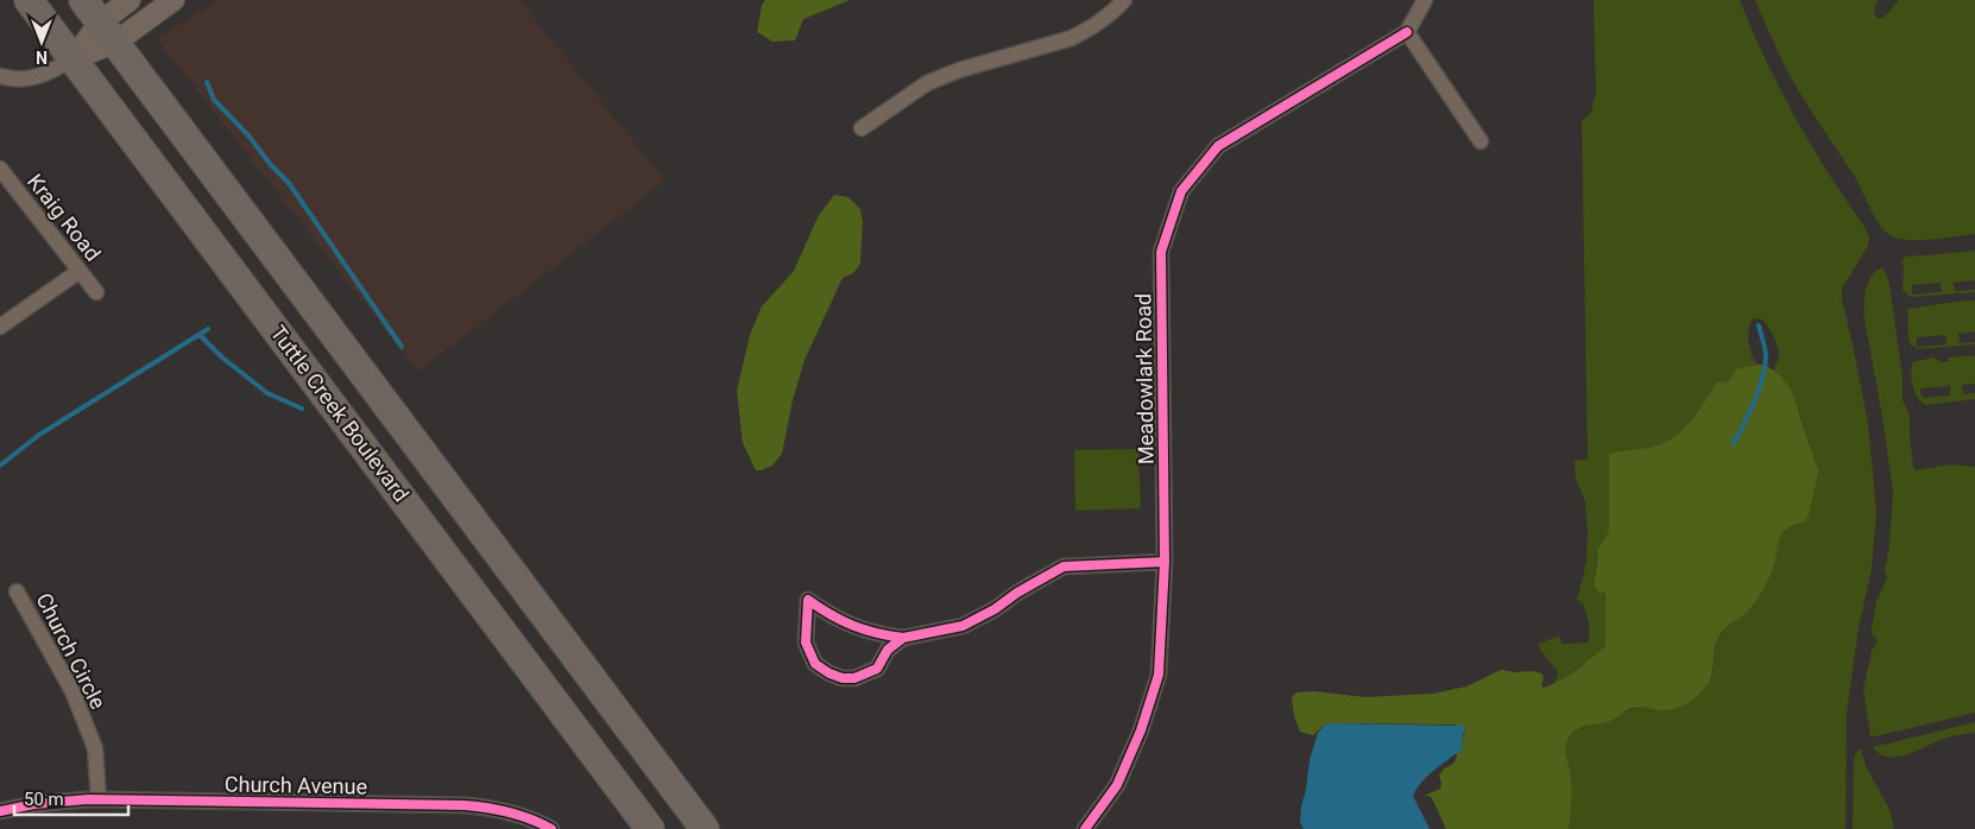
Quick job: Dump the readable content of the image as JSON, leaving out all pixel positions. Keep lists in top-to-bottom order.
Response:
{
  "streets": {
    "highway": ["Tuttle Creek Boulevard"],
    "street": [
      "Kraig Road",
      "Meadowlark Road",
      "Church Circle",
      "Church Avenue"
    ]
  },
  "crossings": [
    ["Church Circle", "Church Avenue"]
  ],
  "scale_bar": "50 m",
  "north": "bottom"
}
